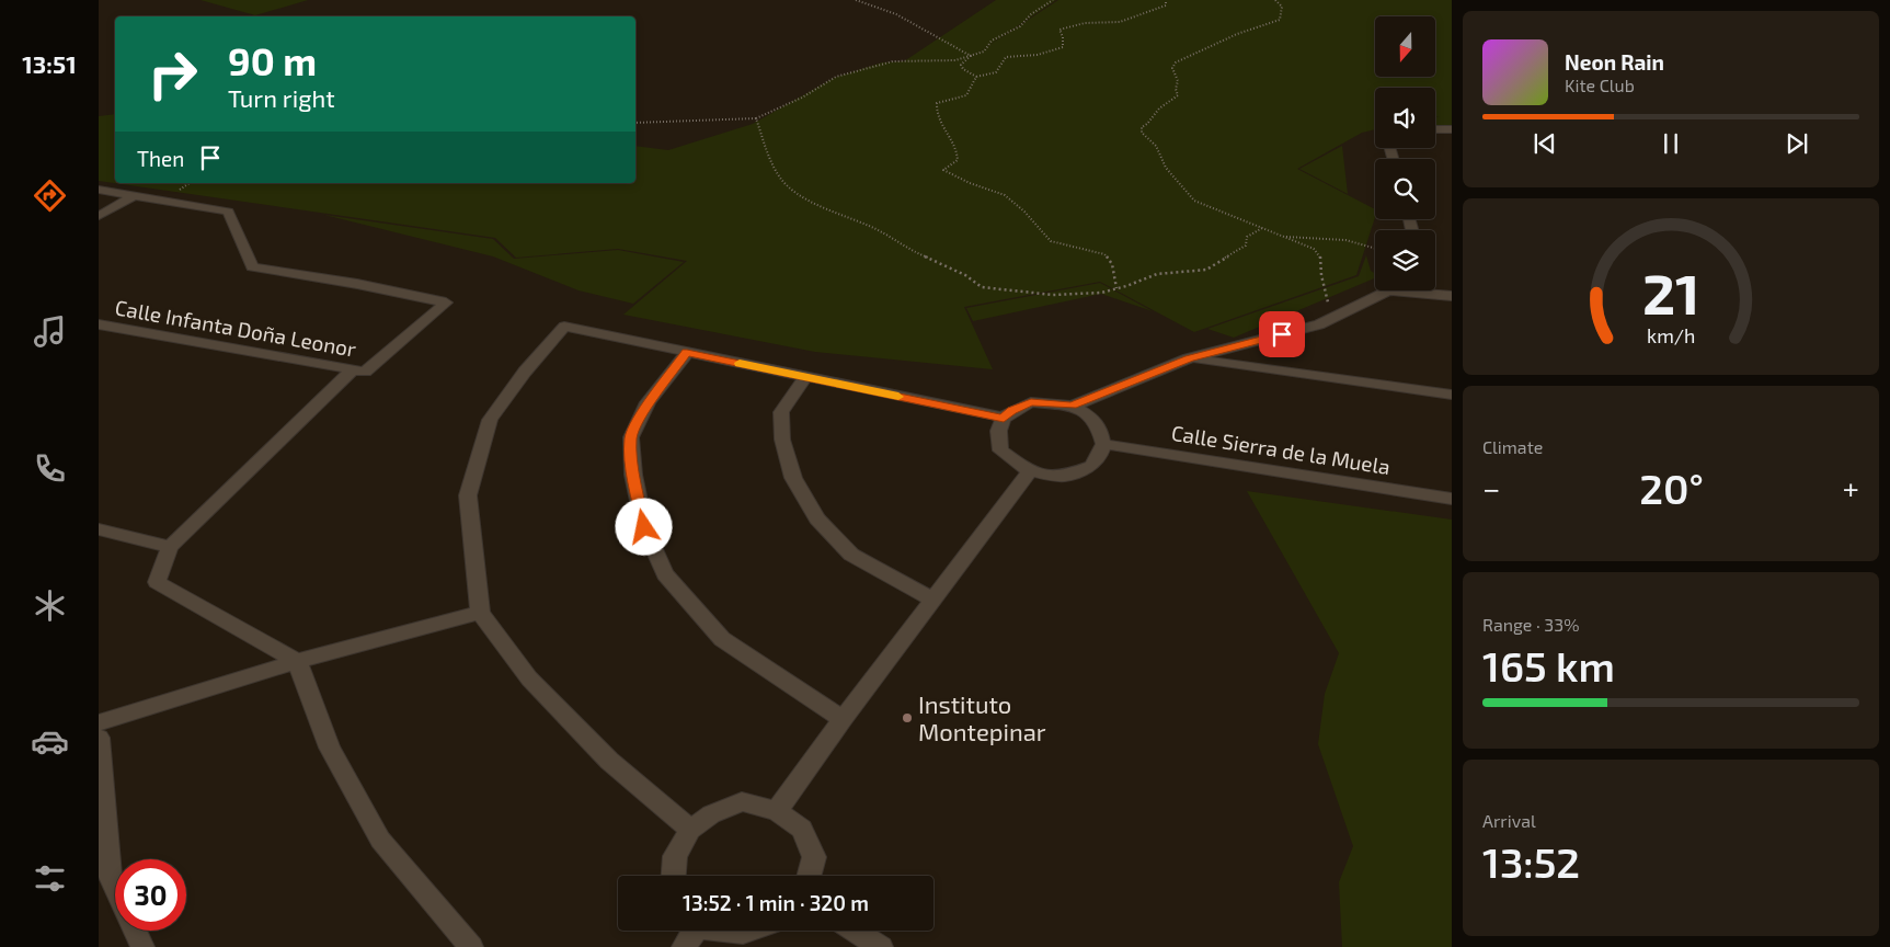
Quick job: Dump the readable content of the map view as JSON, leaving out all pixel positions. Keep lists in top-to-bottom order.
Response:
{
  "streets": {
    "street": ["Calle Infanta Doña Leonor", "Calle Sierra de la Muela"]
  },
  "places": ["Instituto Montepinar"],
  "north": "bottom",
  "page": {
    "tabs": "13:51",
    "turn": ["90 m", "Turn right"],
    "song": ["Neon Rain", "Kite Club"],
    "then": "Then",
    "tile": [
      "Climate",
      ["Range · 33%", "165 km"],
      ["Arrival", "13:52"]
    ],
    "heat": ["−", "20°", "+"],
    "limit": "30",
    "trip": "13:52 · 1 min · 320 m",
    "gauge": ["21", "km/h"]
  }
}
